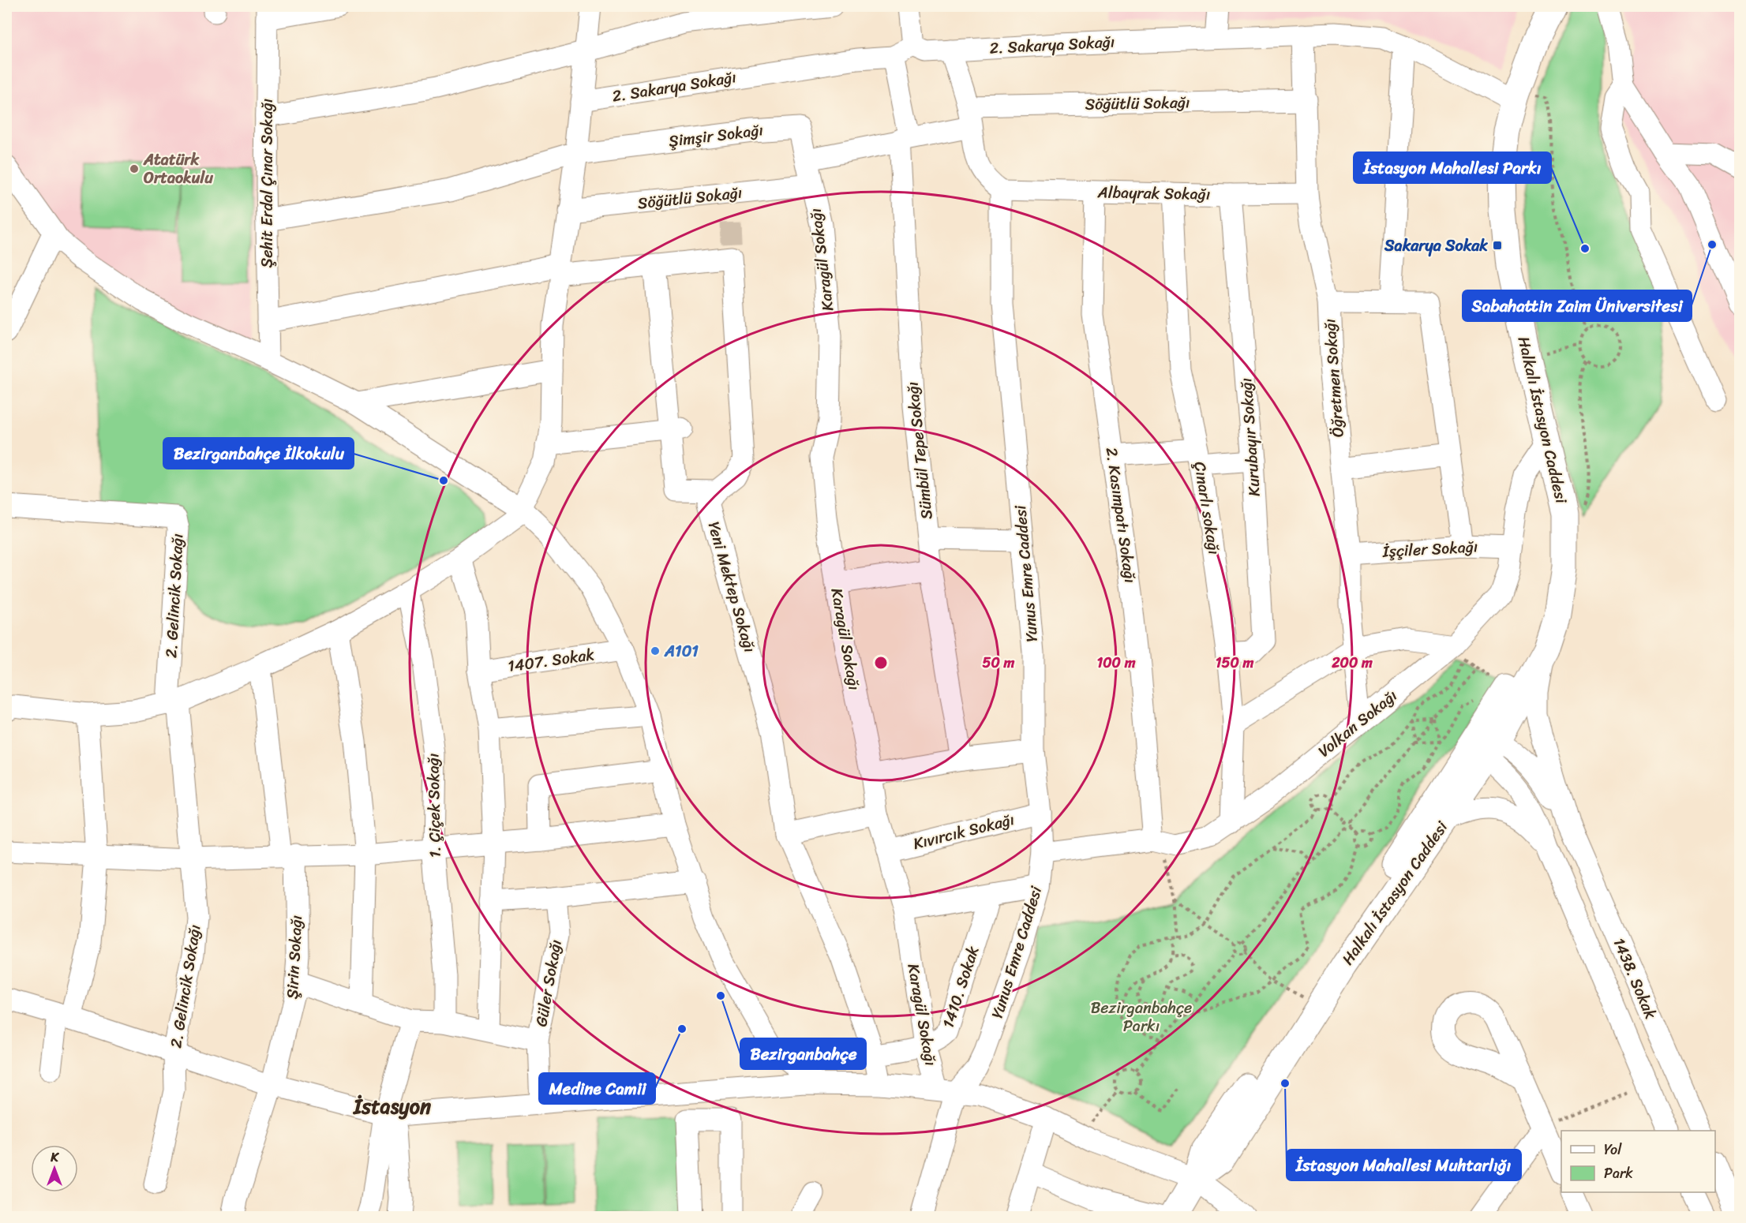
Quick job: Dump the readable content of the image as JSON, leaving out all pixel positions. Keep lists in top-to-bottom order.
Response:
{
  "streets": {
    "main road": ["Halkalı İstasyon Caddesi"],
    "street": [
      "2. Sakarya Sokağı",
      "Söğütlü Sokağı",
      "Şimşir Sokağı",
      "Şehit Erdal Çınar Sokağı",
      "Albayrak Sokağı",
      "Karagül Sokağı",
      "Öğretmen Sokağı",
      "Kurubayır Sokağı",
      "Sümbül Tepe Sokağı",
      "Çınarlı sokağı",
      "2. Kasımpatı Sokağı",
      "İşçiler Sokağı",
      "Yunus Emre Caddesi",
      "Yeni Mektep Sokağı",
      "2. Gelincik Sokağı",
      "1407. Sokak",
      "Volkan Sokağı",
      "1. Çiçek Sokağı",
      "Kıvırcık Sokağı",
      "Şirin Sokağı",
      "1438. Sokak",
      "Güler Sokağı",
      "1410. Sokak"
    ]
  },
  "crossings": [
    ["2. Sakarya Sokağı", "Öğretmen Sokağı"],
    ["2. Sakarya Sokağı", "Halkalı İstasyon Caddesi"],
    ["2. Sakarya Sokağı", "Sümbül Tepe Sokağı"],
    ["Söğütlü Sokağı", "Şimşir Sokağı"],
    ["Söğütlü Sokağı", "Karagül Sokağı"],
    ["Söğütlü Sokağı", "Öğretmen Sokağı"],
    ["Şimşir Sokağı", "Karagül Sokağı"],
    ["Albayrak Sokağı", "Öğretmen Sokağı"],
    ["Albayrak Sokağı", "Kurubayır Sokağı"],
    ["Albayrak Sokağı", "Çınarlı sokağı"],
    ["Albayrak Sokağı", "2. Kasımpatı Sokağı"],
    ["Albayrak Sokağı", "Yunus Emre Caddesi"],
    ["Karagül Sokağı", "Yunus Emre Caddesi"],
    ["Karagül Sokağı", "Kıvırcık Sokağı"],
    ["Karagül Sokağı", "1410. Sokak"],
    ["Öğretmen Sokağı", "İşçiler Sokağı"],
    ["Öğretmen Sokağı", "Volkan Sokağı"],
    ["Halkalı İstasyon Caddesi", "Volkan Sokağı"],
    ["Halkalı İstasyon Caddesi", "1438. Sokak"],
    ["Kurubayır Sokağı", "Çınarlı sokağı"],
    ["Çınarlı sokağı", "Volkan Sokağı"],
    ["2. Kasımpatı Sokağı", "Volkan Sokağı"],
    ["İşçiler Sokağı", "Volkan Sokağı"],
    ["Yunus Emre Caddesi", "Volkan Sokağı"],
    ["Yunus Emre Caddesi", "Kıvırcık Sokağı"],
    ["Yeni Mektep Sokağı", "1410. Sokak"]
  ],
  "districts": ["İstasyon"],
  "parks": ["Bezirganbahçe Parkı"],
  "places": {
    "other": [
      "Atatürk Ortaokulu",
      "Sabahattin Zaim Üniversitesi",
      "İstasyon Mahallesi Parkı",
      "Bezirganbahçe İlkokulu",
      "A101",
      "Bezirganbahçe",
      "Medine Camii",
      "İstasyon Mahallesi Muhtarlığı"
    ],
    "transit": ["Sakarya Sokak"]
  },
  "legend": ["Yol", "Park"],
  "north": "top",
  "rings": [
    "50 m",
    "100 m",
    "150 m",
    "200 m"
  ]
}
